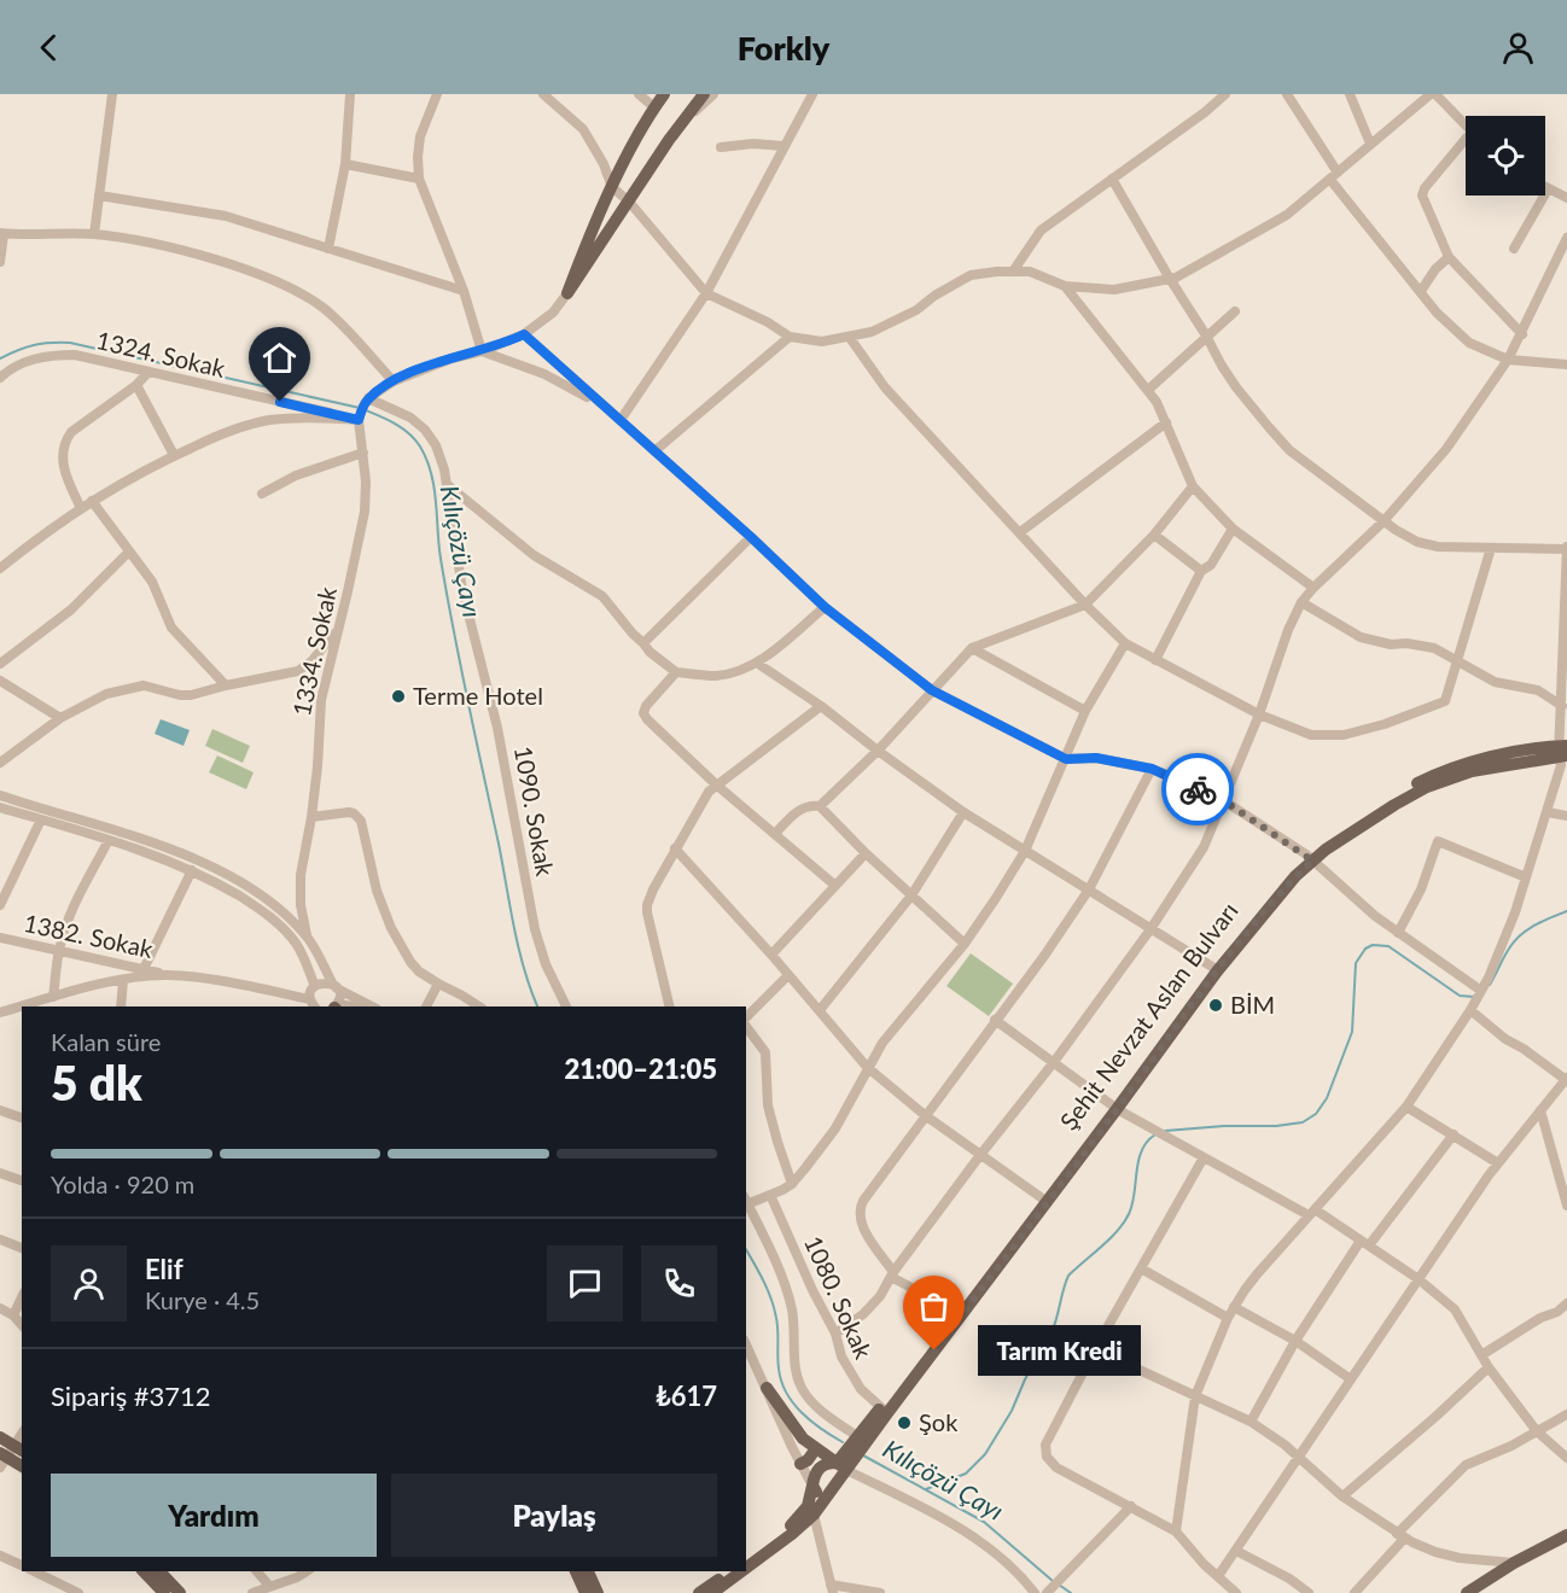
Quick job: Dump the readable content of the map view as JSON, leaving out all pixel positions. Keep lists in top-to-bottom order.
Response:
{
  "streets": {
    "main road": ["Şehit Nevzat Aslan Bulvarı"],
    "street": [
      "1324. Sokak",
      "1334. Sokak",
      "1090. Sokak",
      "1382. Sokak",
      "1080. Sokak"
    ]
  },
  "crossings": [
    ["1324. Sokak", "1334. Sokak"],
    ["Şehit Nevzat Aslan Bulvarı", "1080. Sokak"]
  ],
  "water": ["Kılıçözü Çayı"],
  "places": [
    "Terme Hotel",
    "BİM",
    "Tarım Kredi",
    "Şok"
  ],
  "page": {
    "header": "Forkly",
    "heading": ["5 dk", "Kalan süre", "21:00–21:05"],
    "panel": [
      "Elif",
      "Kurye · 4.5",
      "Sipariş #3712",
      "₺617"
    ],
    "bar": "Yolda · 920 m",
    "bubble": "Tarım Kredi",
    "buttons": ["Yardım", "Paylaş"]
  }
}
